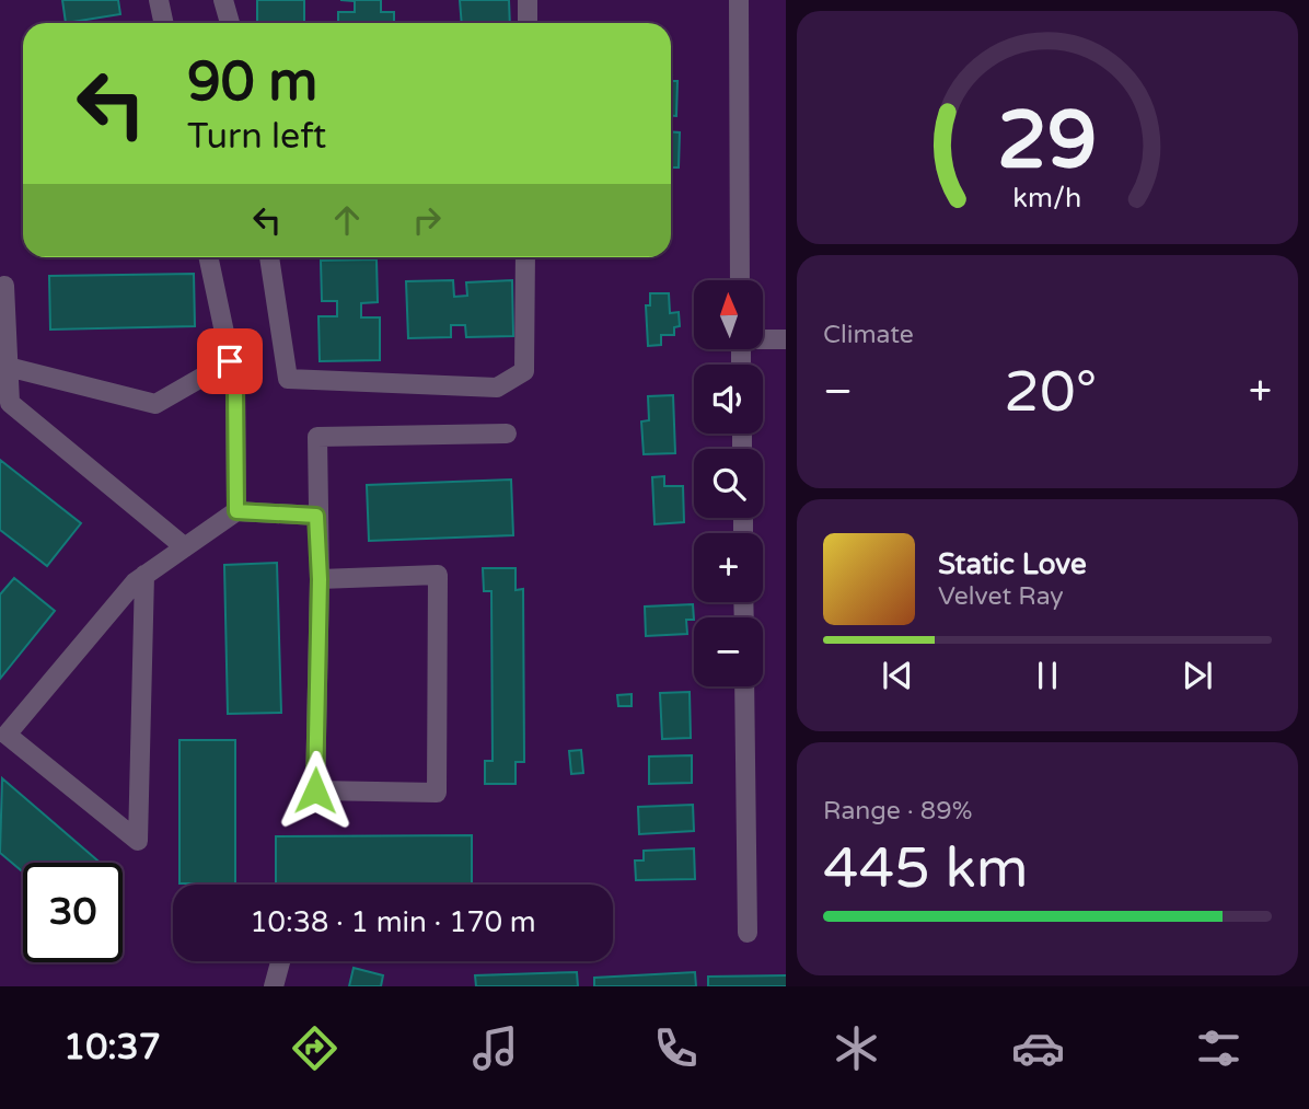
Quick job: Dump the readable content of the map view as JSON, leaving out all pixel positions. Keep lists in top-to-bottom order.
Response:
{
  "north": "top",
  "page": {
    "turn": ["90 m", "Turn left"],
    "tile": [
      "Climate",
      ["Range · 89%", "445 km"]
    ],
    "map_buttons": ["+", "−"],
    "heat": ["−", "20°", "+"],
    "song": ["Static Love", "Velvet Ray"],
    "limit": "30",
    "trip": "10:38 · 1 min · 170 m",
    "tabs": "10:37",
    "gauge": ["29", "km/h"]
  }
}
